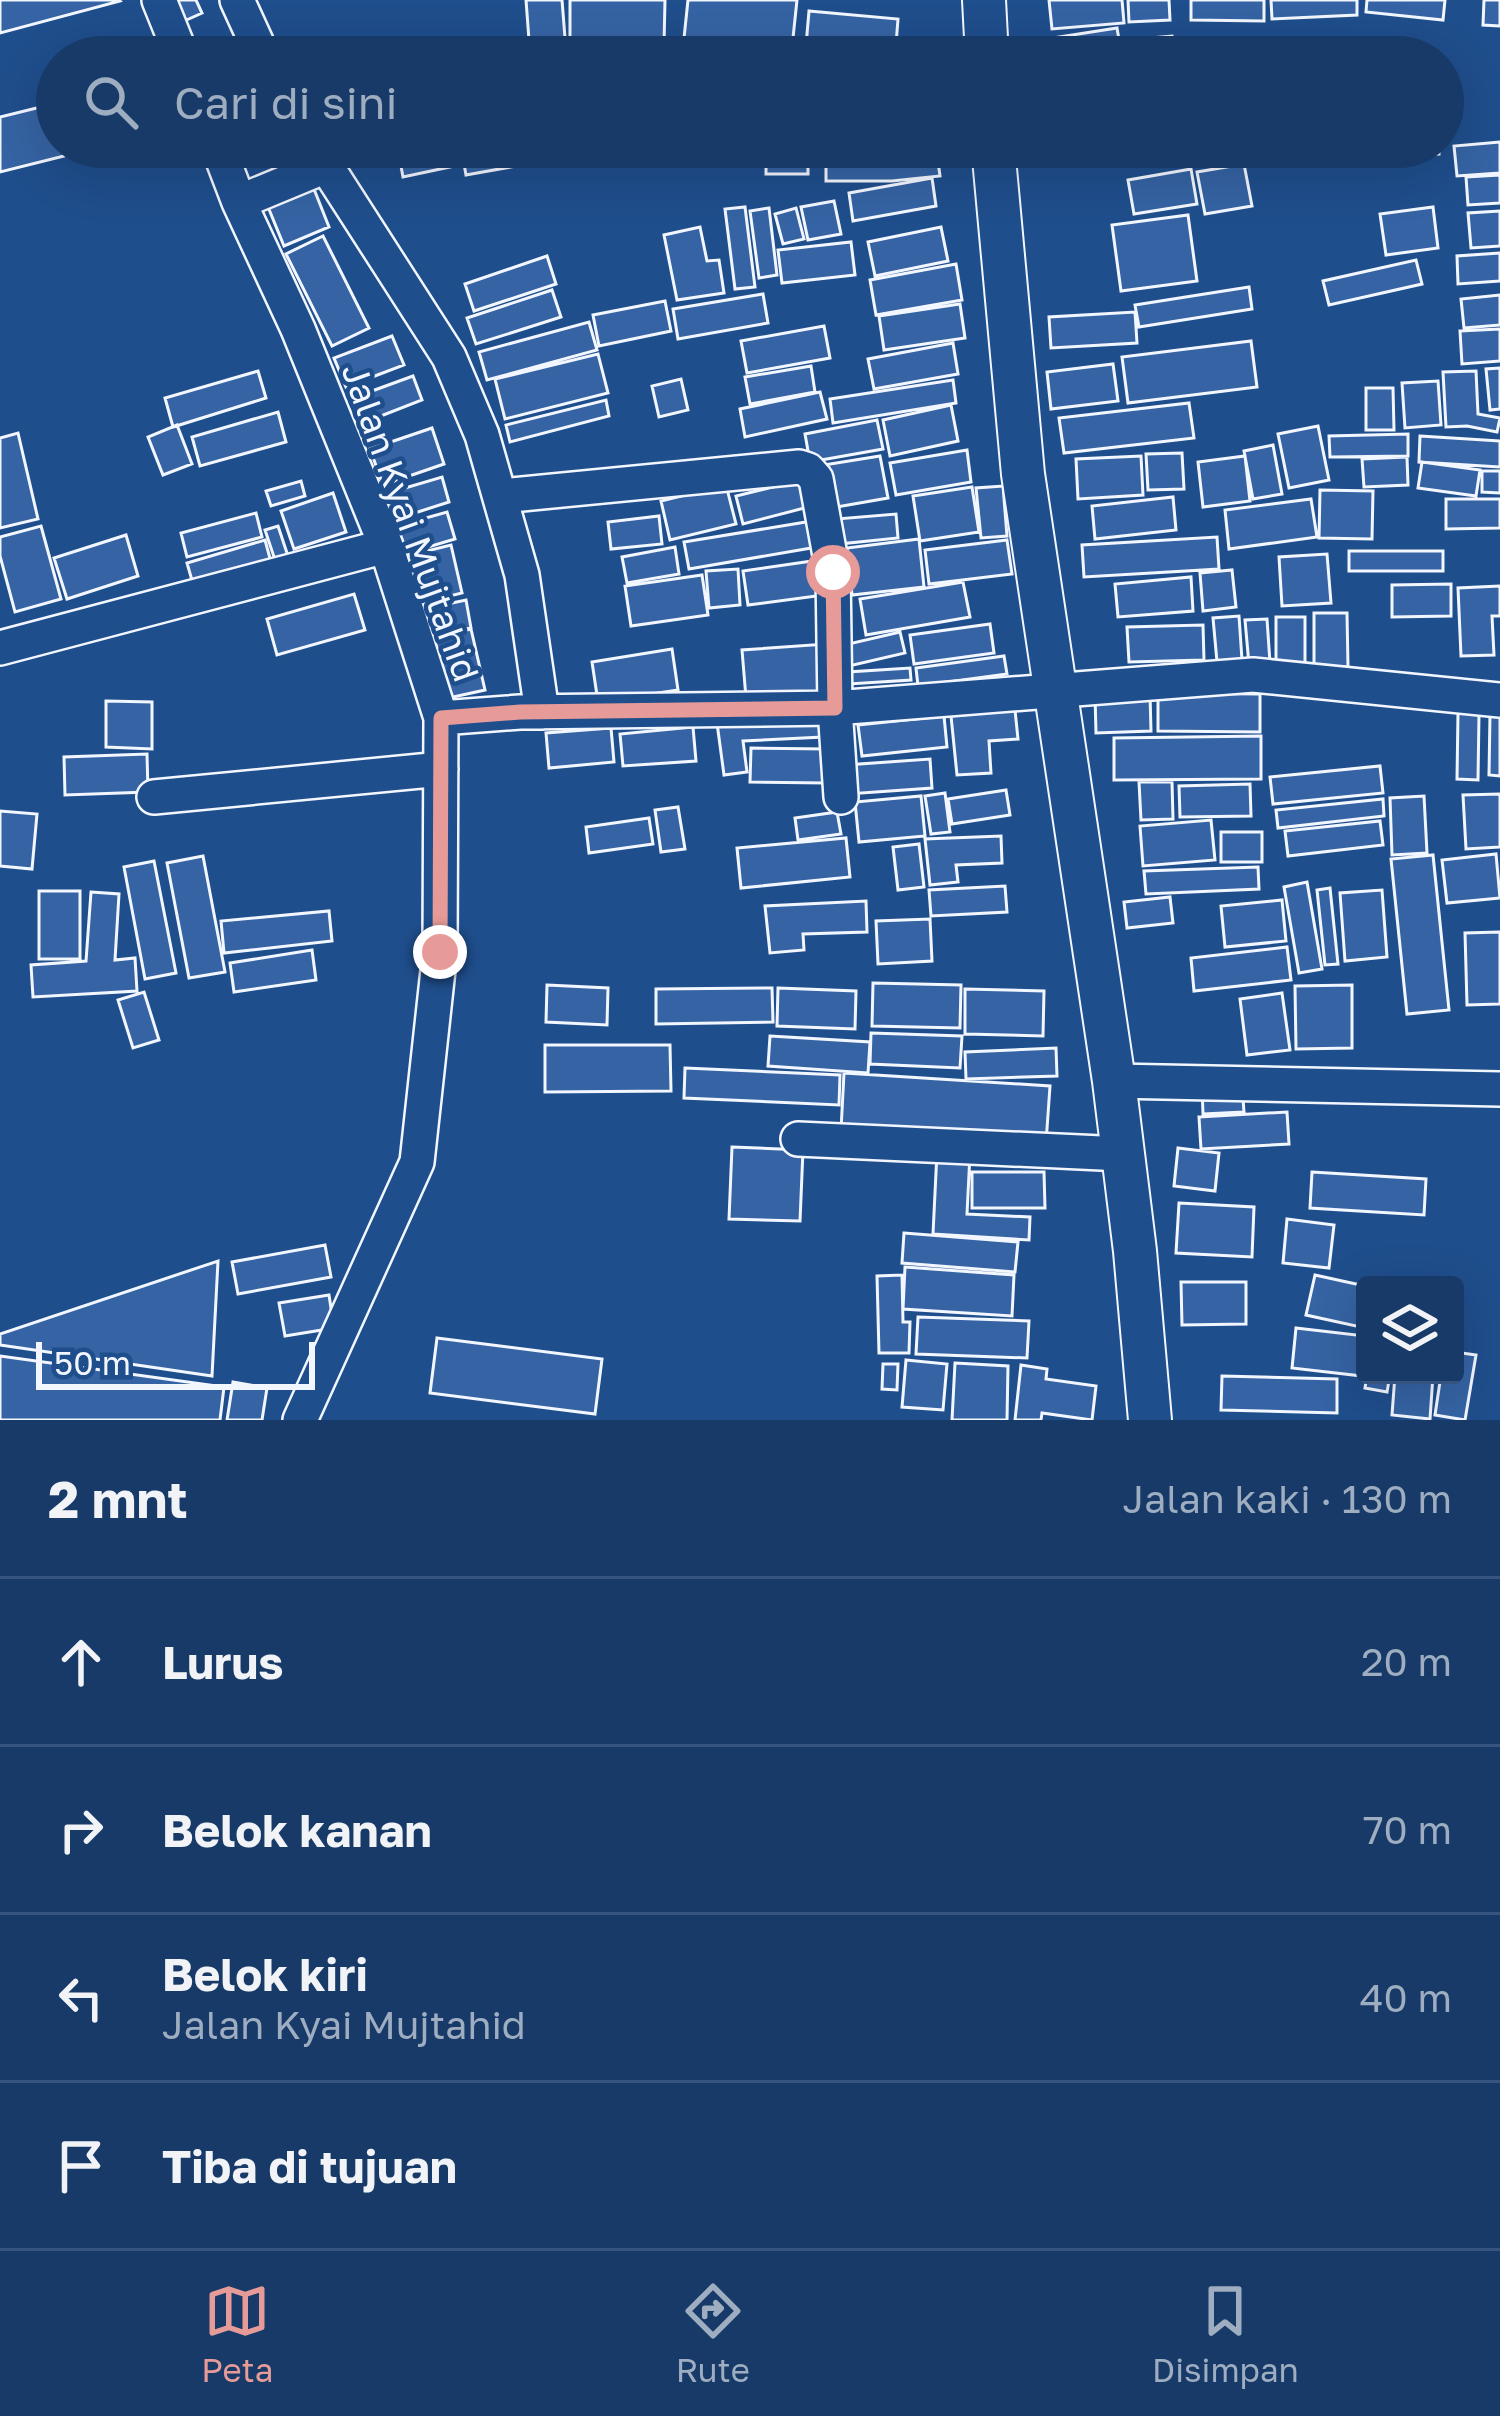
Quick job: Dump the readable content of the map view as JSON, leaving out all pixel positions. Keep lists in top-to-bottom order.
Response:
{
  "streets": {
    "street": ["Jalan Kyai Mujtahid"]
  },
  "scale_bar": "50 m",
  "page": {
    "search": "Cari di sini",
    "scale": "50 m",
    "heading": ["2 mnt", "Jalan kaki · 130 m"],
    "list": [
      ["Lurus", "20 m"],
      ["Belok kanan", "70 m"],
      ["Belok kiri", "Jalan Kyai Mujtahid", "40 m"],
      "Tiba di tujuan"
    ],
    "nav": ["Peta", "Rute", "Disimpan"]
  }
}
